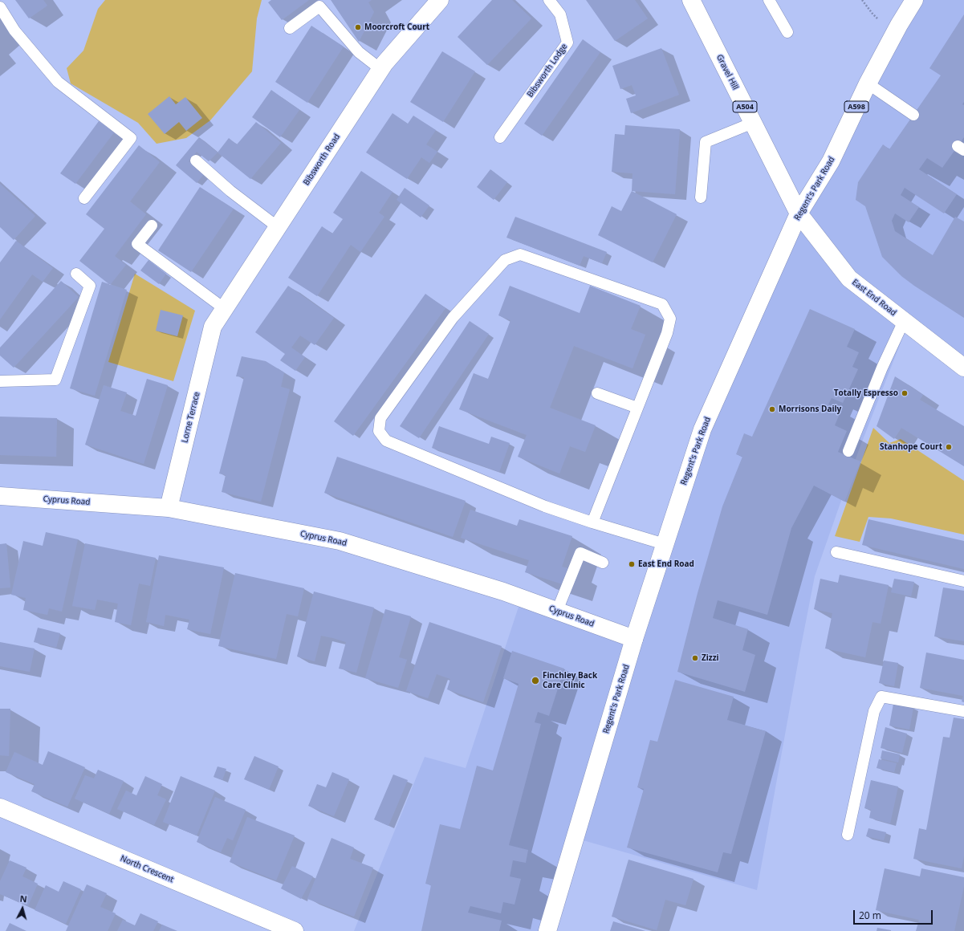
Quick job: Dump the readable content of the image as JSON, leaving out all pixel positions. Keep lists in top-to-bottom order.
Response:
{
  "streets": {
    "street": [
      "Gravel Hill",
      "A504",
      "A598",
      "Bibsworth Road",
      "Regent's Park Road",
      "East End Road",
      "Lorne Terrace",
      "Cyprus Road",
      "North Crescent"
    ],
    "lane": ["Bibsworth Lodge"]
  },
  "crossings": [
    ["Gravel Hill", "Regent's Park Road"],
    ["Gravel Hill", "East End Road"],
    ["Bibsworth Road", "Lorne Terrace"],
    ["Regent's Park Road", "East End Road"],
    ["Regent's Park Road", "Cyprus Road"],
    ["Lorne Terrace", "Cyprus Road"]
  ],
  "places": [
    "Moorcroft Court",
    "Totally Espresso",
    "Morrisons Daily",
    "Stanhope Court",
    "East End Road",
    "Zizzi",
    "Finchley Back Care Clinic"
  ],
  "scale_bar": "20 m",
  "north": "top"
}
